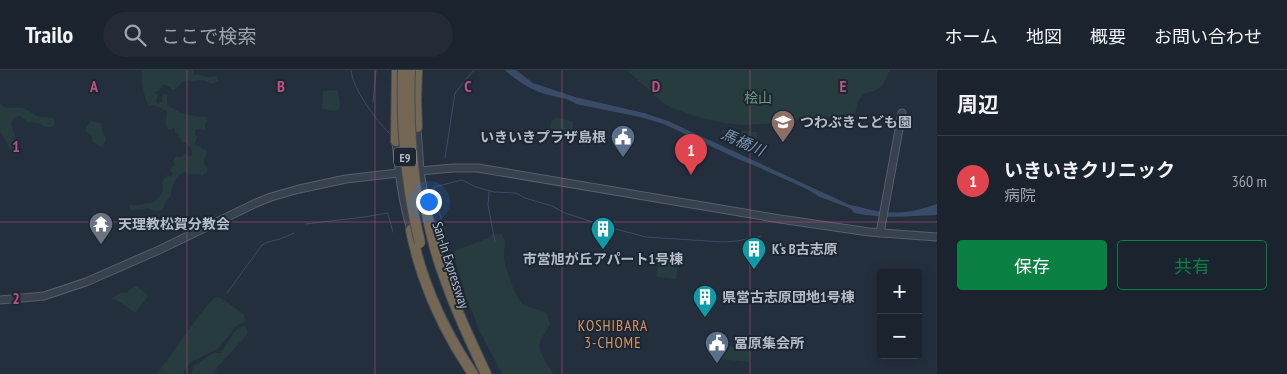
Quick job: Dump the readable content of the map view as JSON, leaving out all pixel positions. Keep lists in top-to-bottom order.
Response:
{
  "streets": {
    "highway": ["E9", "San-In Expressway"]
  },
  "districts": ["KOSHIBARA 3-CHOME"],
  "water": ["馬橋川"],
  "parks": ["桧山"],
  "places": {
    "school or university": ["つわぶきこども園"],
    "public building": ["いきいきプラザ島根", "冨原集会所"],
    "temple": ["天理教松賀分教会"],
    "building": ["市営旭が丘アパート1号棟", "K‘s B古志原", "県営古志原団地1号棟"]
  },
  "page": {
    "header": "Trailo",
    "search": "ここで検索",
    "nav": [
      "ホーム",
      "地図",
      "概要",
      "お問い合わせ"
    ],
    "heading": "周辺",
    "pins": "1",
    "list": [
      {
        "mark": "1",
        "name": "いきいきクリニック",
        "note": "病院",
        "value": "360 m"
      }
    ],
    "buttons": ["保存", "共有"],
    "map_buttons": ["+", "−"]
  },
  "grid": {
    "columns": [
      "A",
      "B",
      "C",
      "D",
      "E"
    ],
    "rows": ["1", "2"]
  }
}
